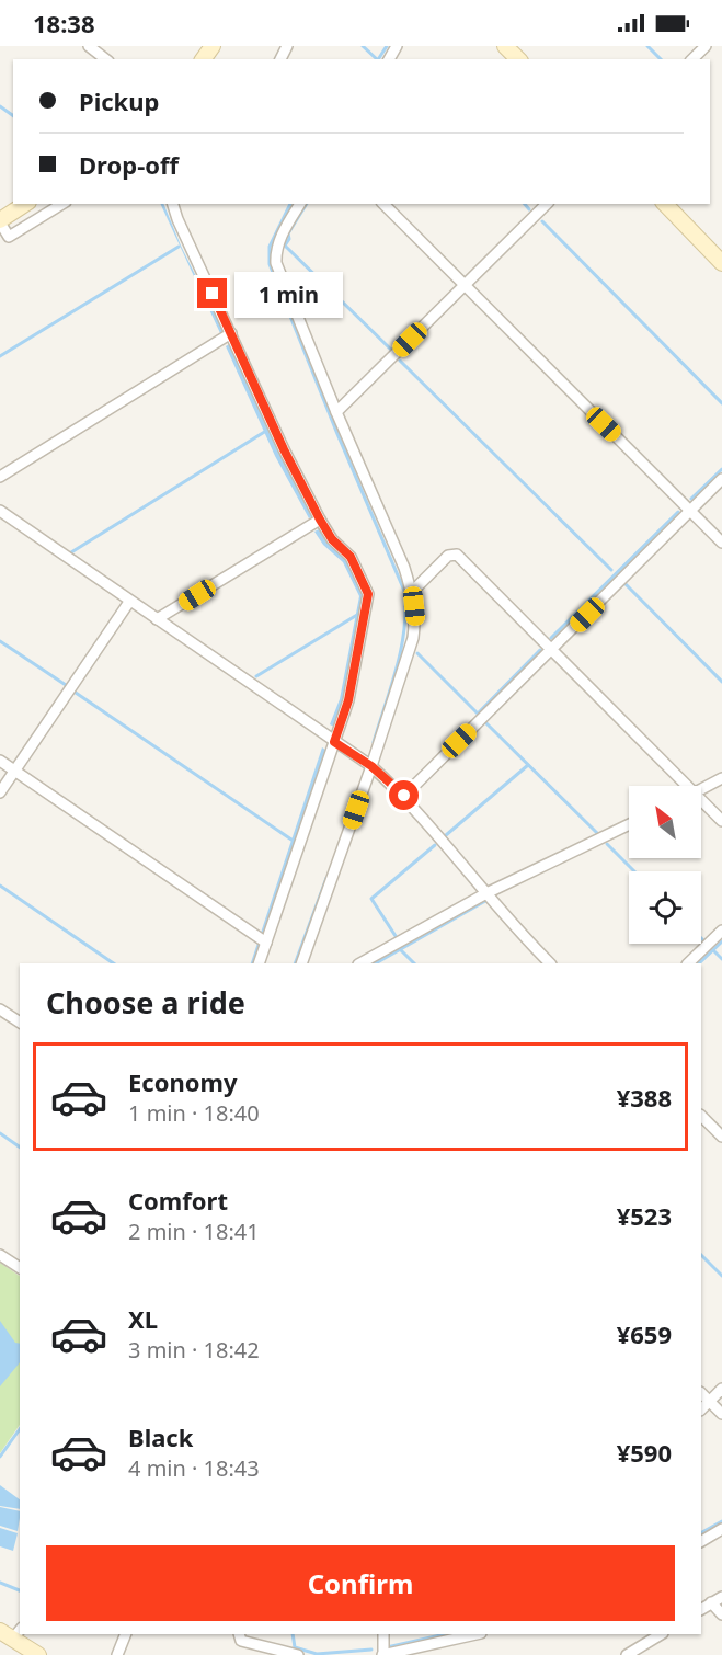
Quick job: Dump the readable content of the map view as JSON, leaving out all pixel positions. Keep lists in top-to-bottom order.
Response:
{
  "north": "top left",
  "page": {
    "status": "18:38",
    "banner": ["Pickup", "Drop-off"],
    "bubble": "1 min",
    "heading": "Choose a ride",
    "list": [
      {
        "name": "Economy",
        "note": "1 min · 18:40",
        "value": "¥388"
      },
      {
        "name": "Comfort",
        "note": "2 min · 18:41",
        "value": "¥523"
      },
      {
        "name": "XL",
        "note": "3 min · 18:42",
        "value": "¥659"
      },
      {
        "name": "Black",
        "note": "4 min · 18:43",
        "value": "¥590"
      }
    ],
    "buttons": "Confirm"
  }
}
